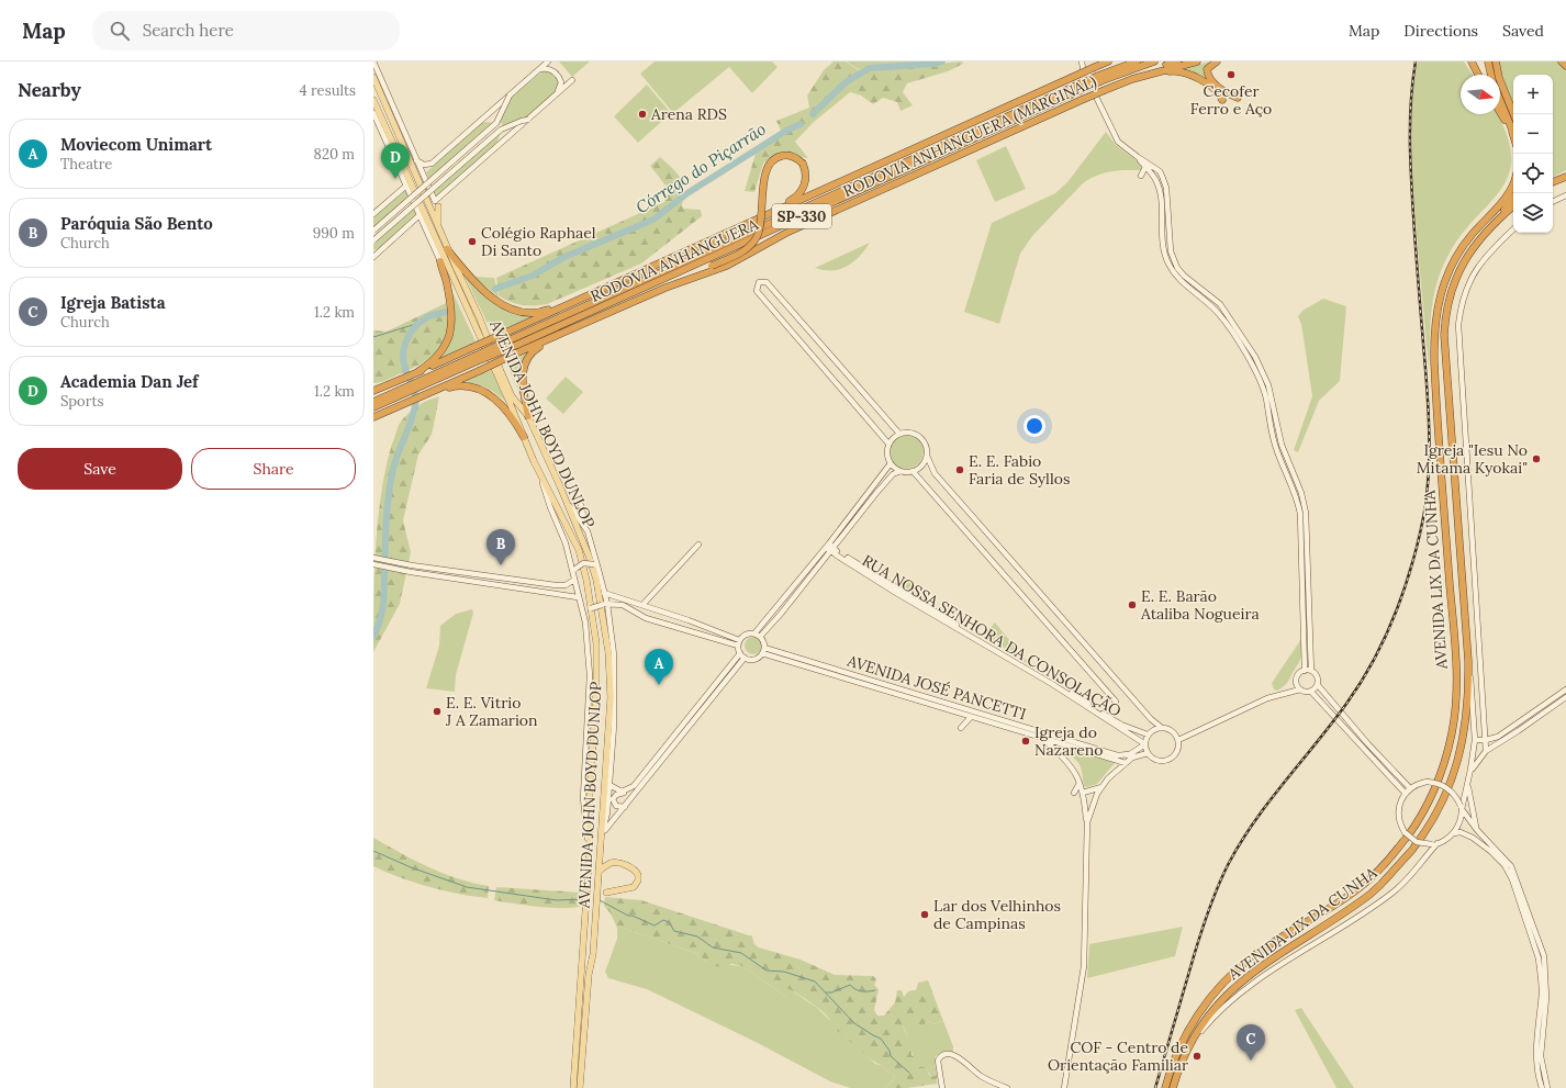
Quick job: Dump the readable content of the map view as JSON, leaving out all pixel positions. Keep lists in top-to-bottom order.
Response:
{
  "streets": {
    "highway": [
      "RODOVIA ANHANGUERA (MARGINAL)",
      "SP-330",
      "RODOVIA ANHANGUERA",
      "AVENIDA LIX DA CUNHA"
    ],
    "main road": ["AVENIDA JOHN BOYD DUNLOP"],
    "street": ["RUA NOSSA SENHORA DA CONSOLAÇÃO", "AVENIDA JOSÉ PANCETTI"]
  },
  "water": ["Córrego do Piçarrão"],
  "places": [
    "Cecofer Ferro e Aço",
    "Arena RDS",
    "Colégio Raphael Di Santo",
    "Igreja \"Iesu No Mitama Kyokai\"",
    "E. E. Fabio Faria de Syllos",
    "E. E. Barão Ataliba Nogueira",
    "E. E. Vitrio J A Zamarion",
    "Igreja do Nazareno",
    "Lar dos Velhinhos de Campinas",
    "COF - Centro de Orientação Familiar"
  ],
  "north": "right",
  "page": {
    "header": "Map",
    "search": "Search here",
    "nav": ["Map", "Directions", "Saved"],
    "heading": ["Nearby", "4 results"],
    "map_buttons": ["+", "−"],
    "list": [
      {
        "mark": "A",
        "name": "Moviecom Unimart",
        "note": "Theatre",
        "value": "820 m"
      },
      {
        "mark": "B",
        "name": "Paróquia São Bento",
        "note": "Church",
        "value": "990 m"
      },
      {
        "mark": "C",
        "name": "Igreja Batista",
        "note": "Church",
        "value": "1.2 km"
      },
      {
        "mark": "D",
        "name": "Academia Dan Jef",
        "note": "Sports",
        "value": "1.2 km"
      }
    ],
    "pins": [
      "D",
      "B",
      "A",
      "C"
    ],
    "buttons": ["Save", "Share"]
  }
}
